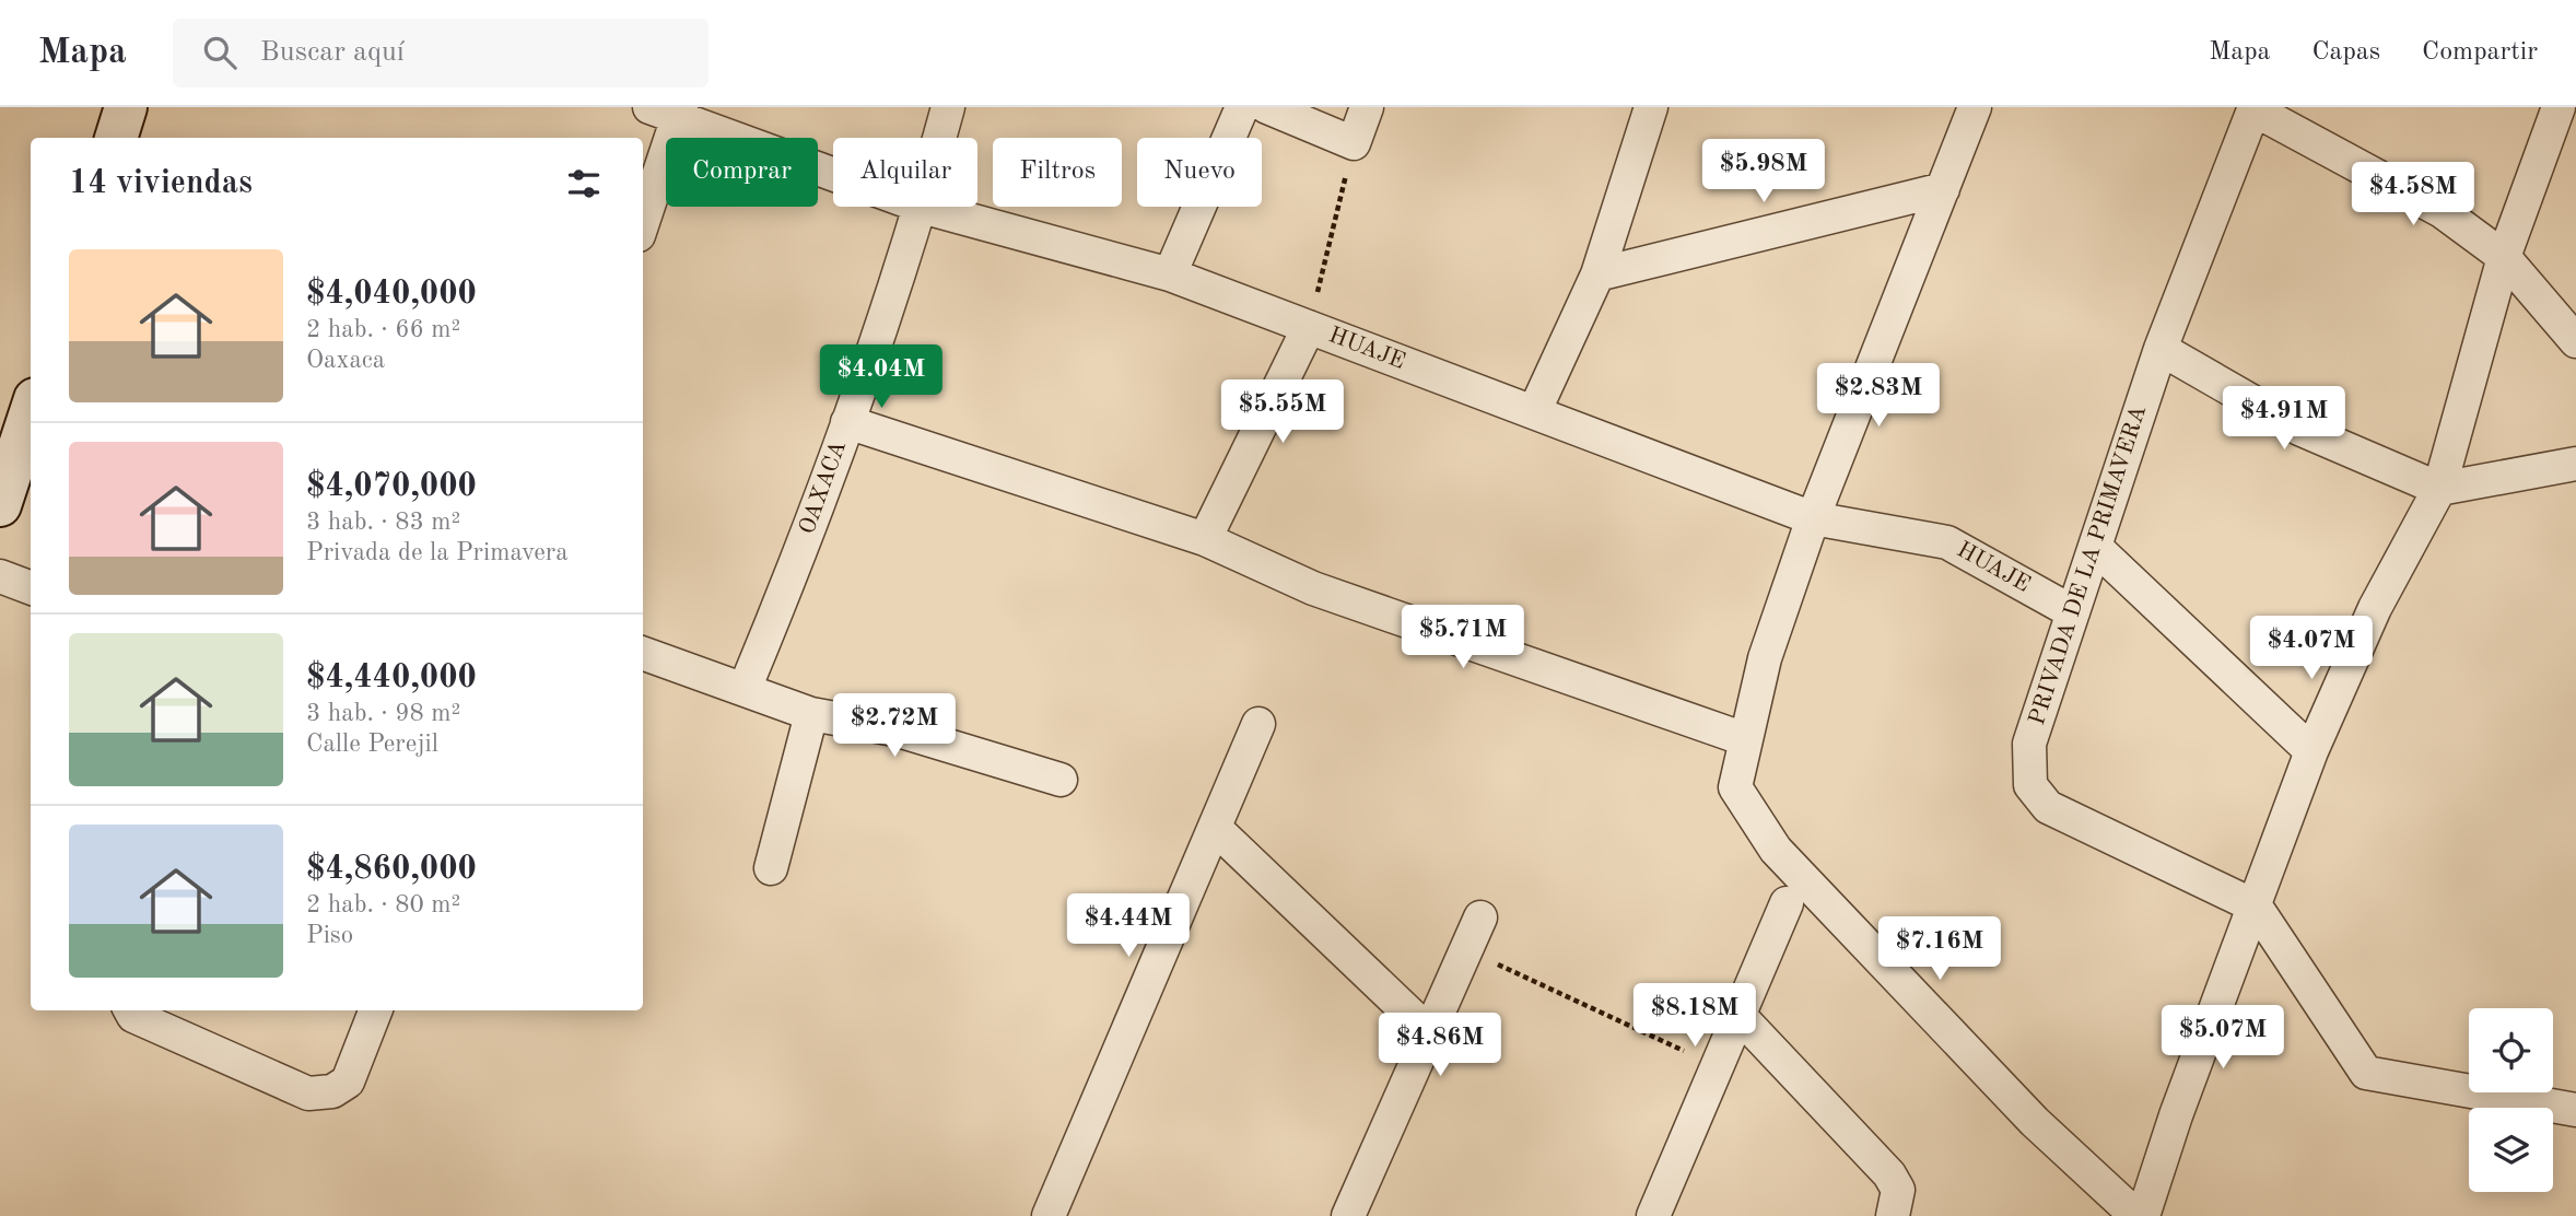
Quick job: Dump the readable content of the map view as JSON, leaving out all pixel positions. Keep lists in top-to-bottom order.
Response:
{
  "streets": {
    "street": ["HUAJE", "OAXACA", "PRIVADA DE LA PRIMAVERA"]
  },
  "crossings": [
    ["HUAJE", "PRIVADA DE LA PRIMAVERA"]
  ],
  "page": {
    "header": "Mapa",
    "search": "Buscar aquí",
    "nav": ["Mapa", "Capas", "Compartir"],
    "chip": [
      "Comprar",
      "Alquilar",
      "Filtros",
      "Nuevo"
    ],
    "heading": "14 viviendas",
    "price": [
      "$5.98M",
      "$4.58M",
      "$4.04M",
      "$2.83M",
      "$5.55M",
      "$4.91M",
      "$5.71M",
      "$4.07M",
      "$2.72M",
      "$4.44M",
      "$7.16M",
      "$8.18M",
      "$5.07M",
      "$4.86M"
    ],
    "list": [
      {
        "name": "$4,040,000",
        "note": "2 hab. · 66 m² · Oaxaca"
      },
      {
        "name": "$4,070,000",
        "note": "3 hab. · 83 m² · Privada de la Primavera"
      },
      {
        "name": "$4,440,000",
        "note": "3 hab. · 98 m² · Calle Perejil"
      },
      {
        "name": "$4,860,000",
        "note": "2 hab. · 80 m² · Piso"
      }
    ]
  }
}
